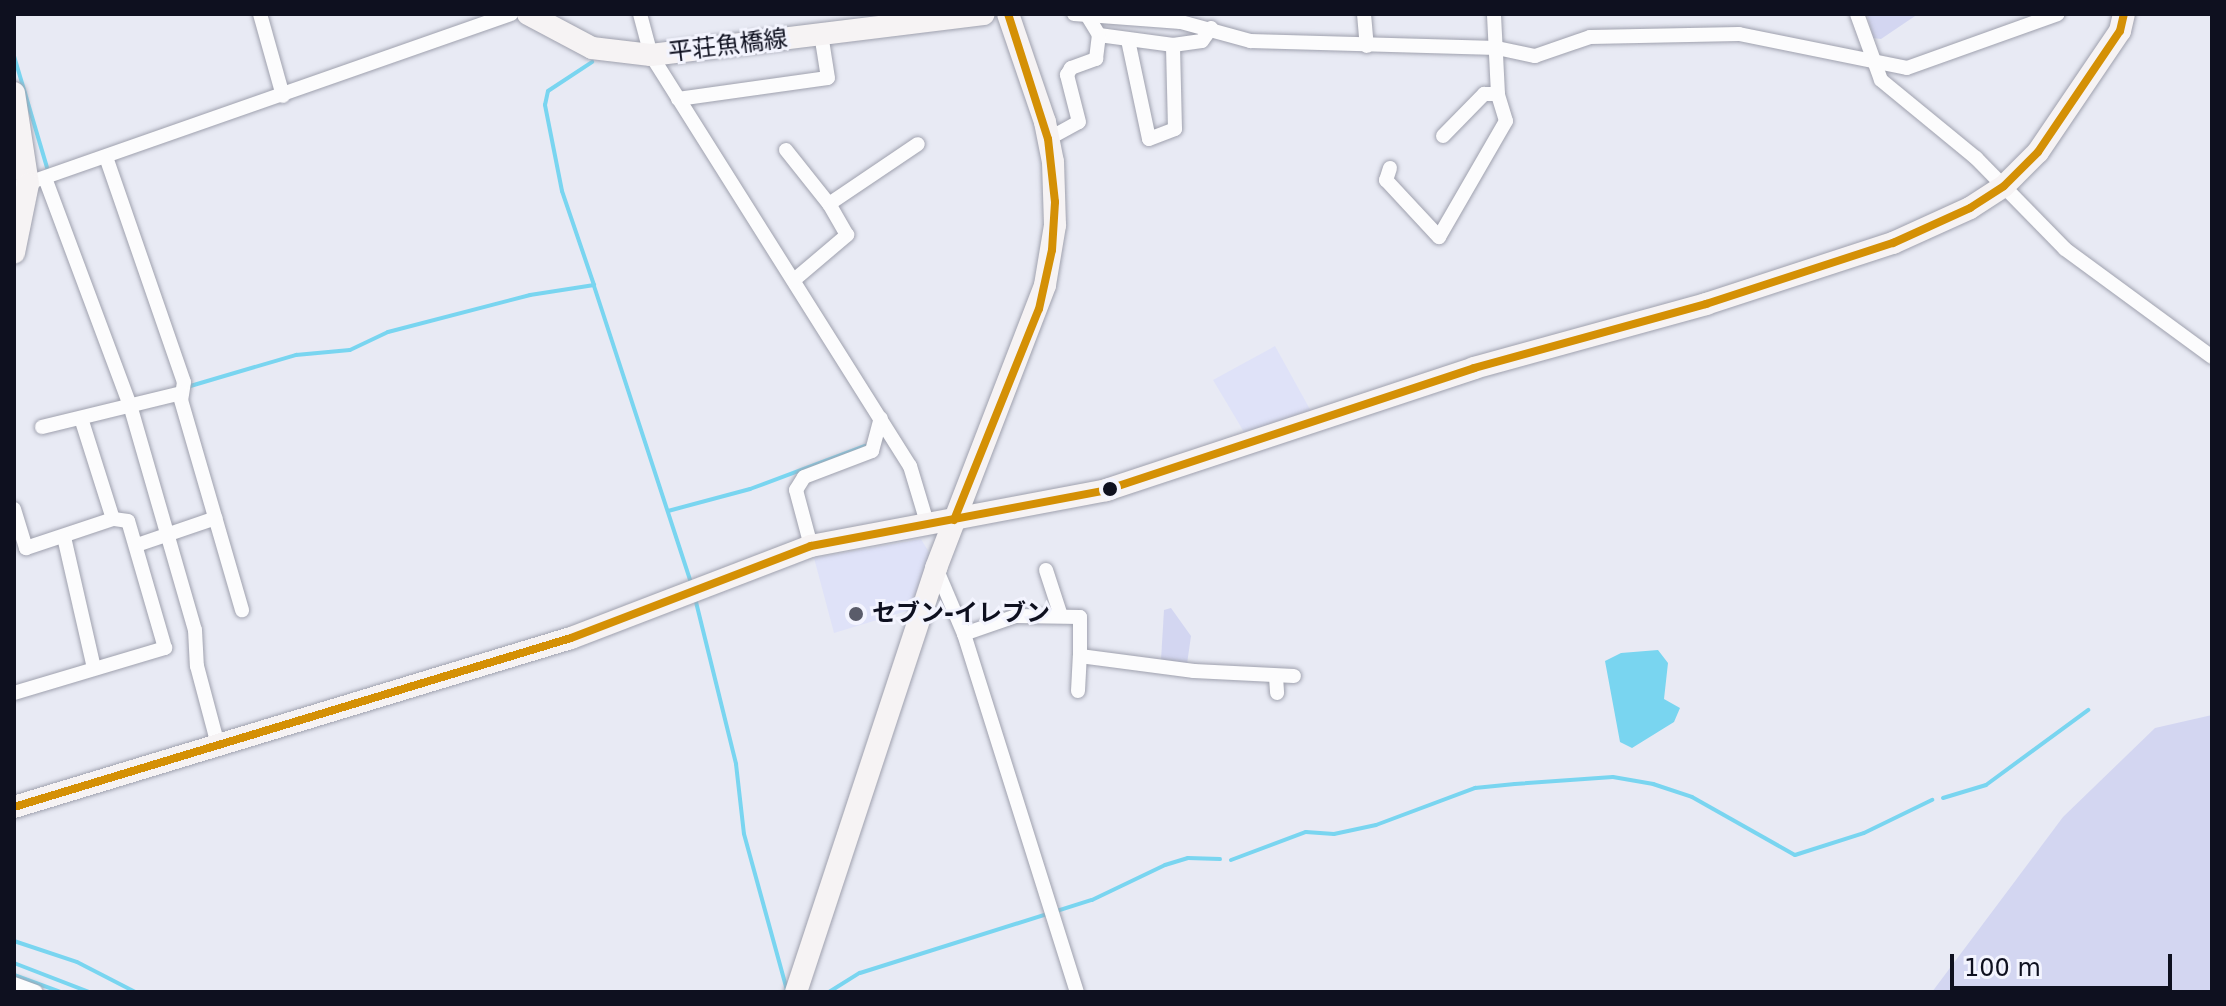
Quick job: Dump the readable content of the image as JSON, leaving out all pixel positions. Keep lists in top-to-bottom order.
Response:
{
  "streets": {
    "main road": ["平荘魚橋線"]
  },
  "places": ["セブン-イレブン"],
  "scale_bar": "100 m"
}
